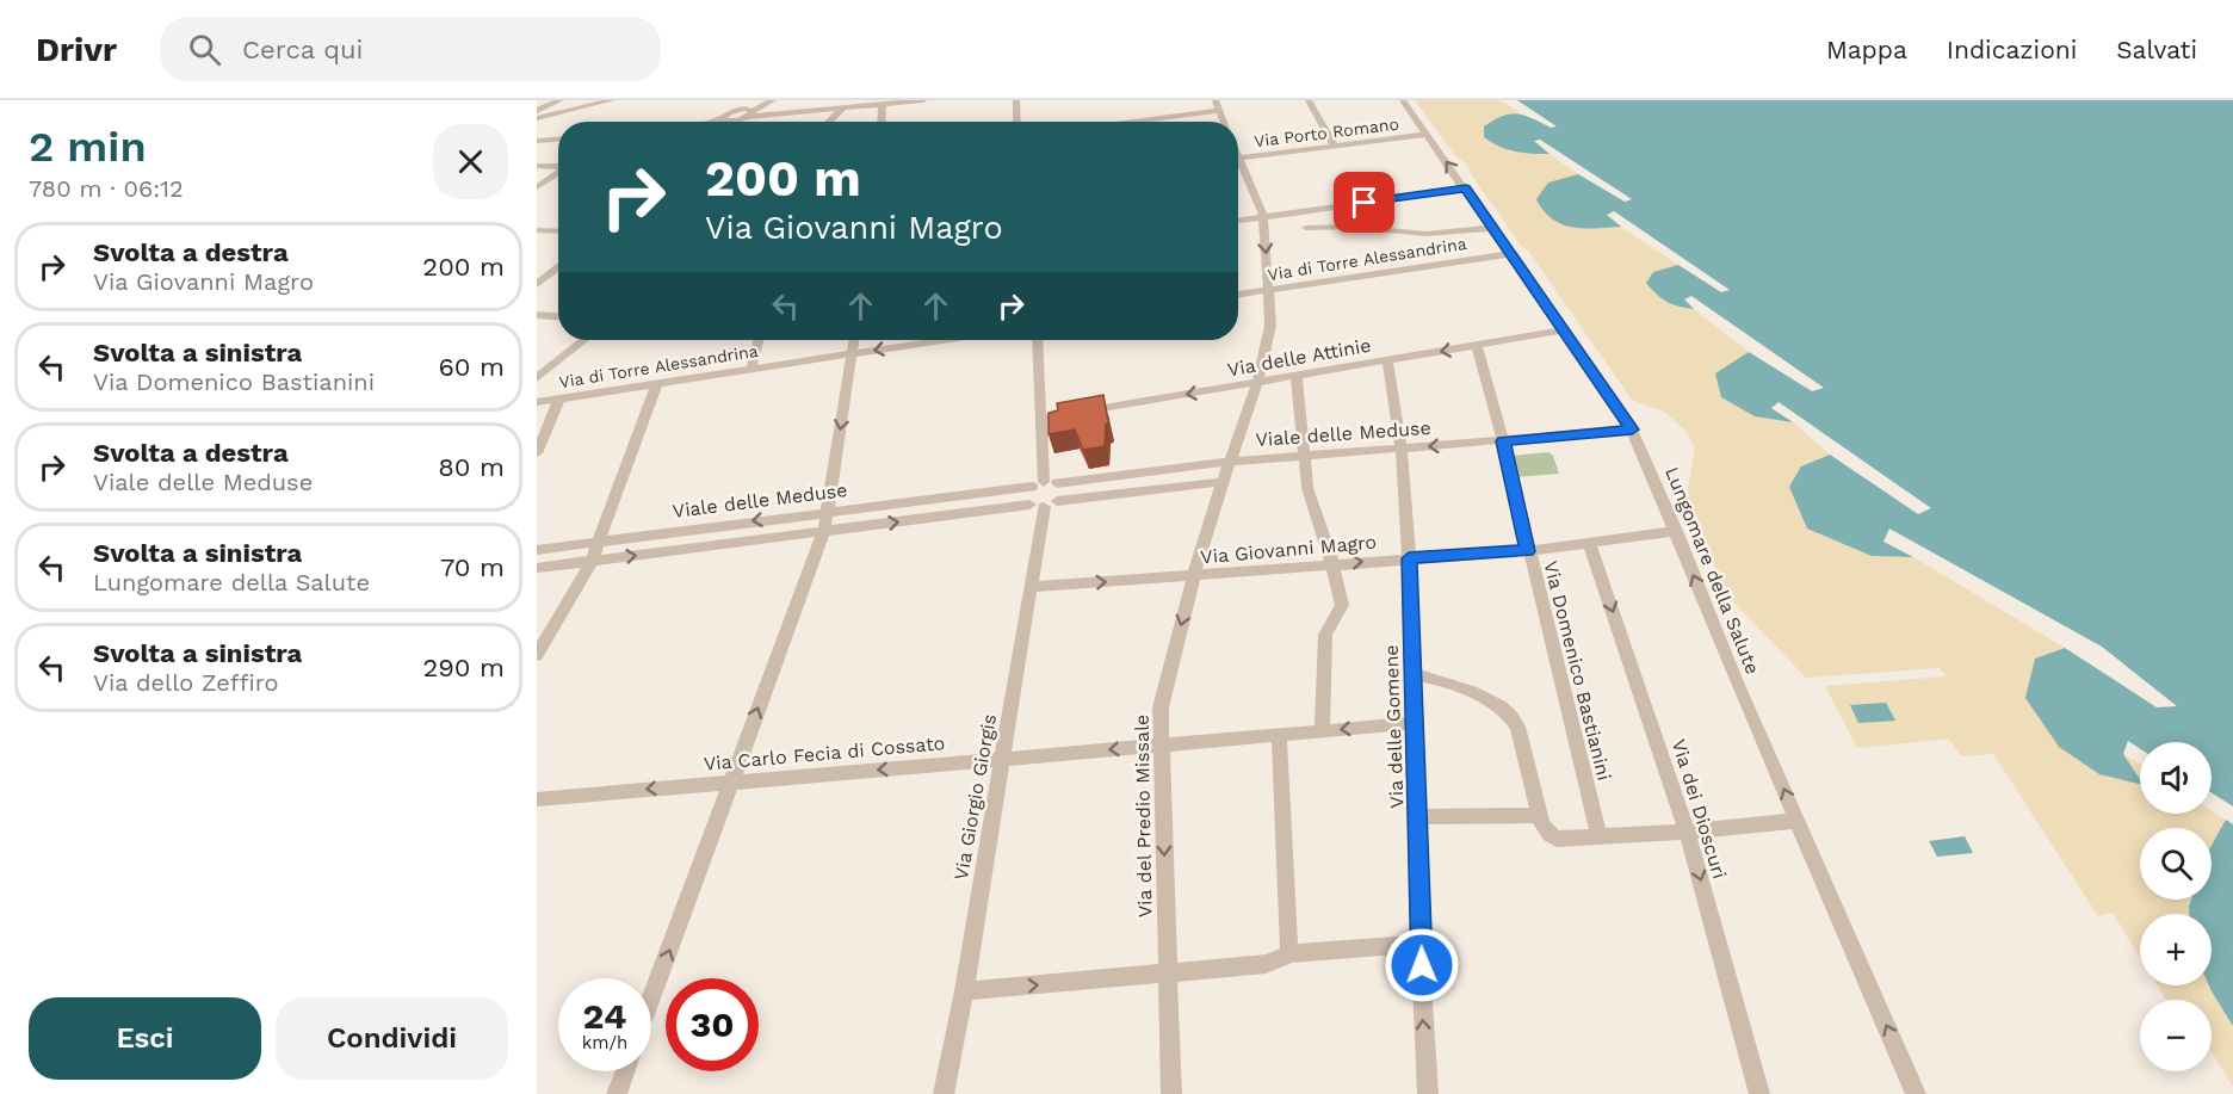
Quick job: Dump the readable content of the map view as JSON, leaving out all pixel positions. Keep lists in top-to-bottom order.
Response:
{
  "streets": {
    "street": [
      "Via Porto Romano",
      "Via di Torre Alessandrina",
      "Via delle Attinie",
      "Viale delle Meduse",
      "Via Giovanni Magro",
      "Lungomare della Salute",
      "Via Domenico Bastianini",
      "Via delle Gomene",
      "Via Carlo Fecia di Cossato",
      "Via Giorgio Giorgis",
      "Via dei Dioscuri",
      "Via del Predio Missale"
    ]
  },
  "crossings": [
    ["Via Porto Romano", "Lungomare della Salute"],
    ["Via di Torre Alessandrina", "Lungomare della Salute"],
    ["Via di Torre Alessandrina", "Via del Predio Missale"],
    ["Via delle Attinie", "Lungomare della Salute"],
    ["Via delle Attinie", "Via Domenico Bastianini"],
    ["Via delle Attinie", "Via delle Gomene"],
    ["Via delle Attinie", "Via del Predio Missale"],
    ["Viale delle Meduse", "Lungomare della Salute"],
    ["Viale delle Meduse", "Via Domenico Bastianini"],
    ["Viale delle Meduse", "Via delle Gomene"],
    ["Viale delle Meduse", "Via Giorgio Giorgis"],
    ["Viale delle Meduse", "Via del Predio Missale"],
    ["Via Giovanni Magro", "Lungomare della Salute"],
    ["Via Giovanni Magro", "Via Domenico Bastianini"],
    ["Via Giovanni Magro", "Via delle Gomene"],
    ["Via Giovanni Magro", "Via Giorgio Giorgis"],
    ["Via Giovanni Magro", "Via dei Dioscuri"],
    ["Via Giovanni Magro", "Via del Predio Missale"],
    ["Via delle Gomene", "Via Carlo Fecia di Cossato"],
    ["Via Carlo Fecia di Cossato", "Via Giorgio Giorgis"],
    ["Via Carlo Fecia di Cossato", "Via del Predio Missale"]
  ],
  "one_way": [
    "Via delle Attinie",
    "Via Giovanni Magro",
    "Lungomare della Salute",
    "Via Carlo Fecia di Cossato",
    "Via dei Dioscuri"
  ],
  "page": {
    "header": "Drivr",
    "search": "Cerca qui",
    "nav": ["Mappa", "Indicazioni", "Salvati"],
    "heading": ["2 min", "780 m · 06:12"],
    "turn": ["200 m", "Via Giovanni Magro"],
    "list": [
      {
        "name": "Svolta a destra",
        "note": "Via Giovanni Magro",
        "value": "200 m"
      },
      {
        "name": "Svolta a sinistra",
        "note": "Via Domenico Bastianini",
        "value": "60 m"
      },
      {
        "name": "Svolta a destra",
        "note": "Viale delle Meduse",
        "value": "80 m"
      },
      {
        "name": "Svolta a sinistra",
        "note": "Lungomare della Salute",
        "value": "70 m"
      },
      {
        "name": "Svolta a sinistra",
        "note": "Via dello Zeffiro",
        "value": "290 m"
      }
    ],
    "map_buttons": ["+", "−"],
    "speed": "24 km/h",
    "limit": "30",
    "buttons": ["Esci", "Condividi"]
  }
}
